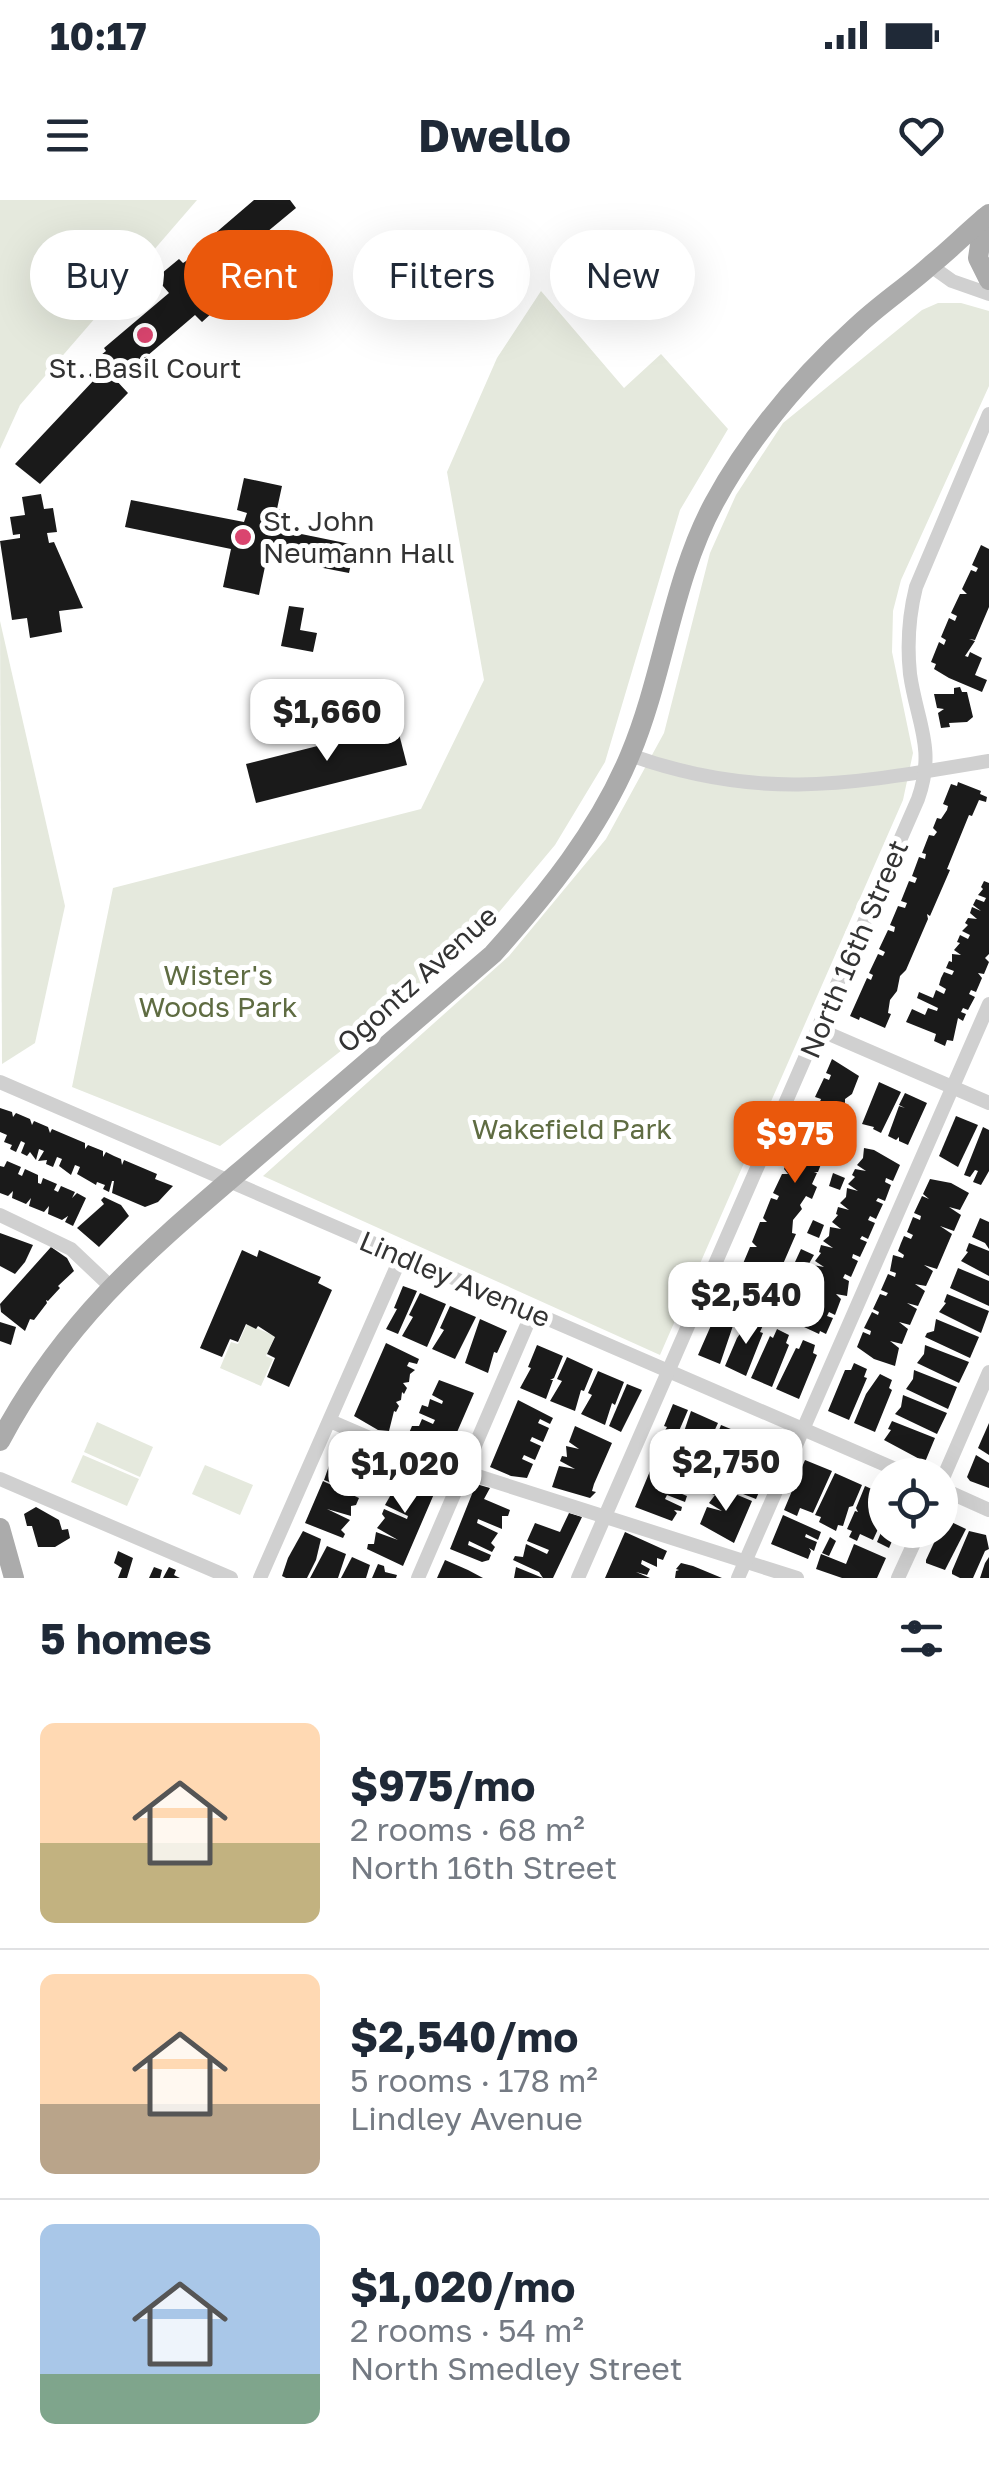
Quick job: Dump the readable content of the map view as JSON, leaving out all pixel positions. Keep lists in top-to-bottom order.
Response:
{
  "streets": {
    "main road": ["Ogontz Avenue"],
    "street": ["North 16th Street", "Lindley Avenue"]
  },
  "crossings": [
    ["North 16th Street", "Lindley Avenue"],
    ["Ogontz Avenue", "Lindley Avenue"]
  ],
  "parks": ["Wister's Woods Park", "Wakefield Park"],
  "places": ["St. Basil Court", "St. John Neumann Hall"],
  "page": {
    "status": "10:17",
    "header": "Dwello",
    "chip": [
      "Buy",
      "Rent",
      "Filters",
      "New"
    ],
    "price": [
      "$1,660",
      "$975",
      "$2,540",
      "$2,750",
      "$1,020"
    ],
    "heading": "5 homes",
    "list": [
      {
        "name": "$975/mo",
        "note": "2 rooms · 68 m² · North 16th Street"
      },
      {
        "name": "$2,540/mo",
        "note": "5 rooms · 178 m² · Lindley Avenue"
      },
      {
        "name": "$1,020/mo",
        "note": "2 rooms · 54 m² · North Smedley Street"
      }
    ]
  }
}
